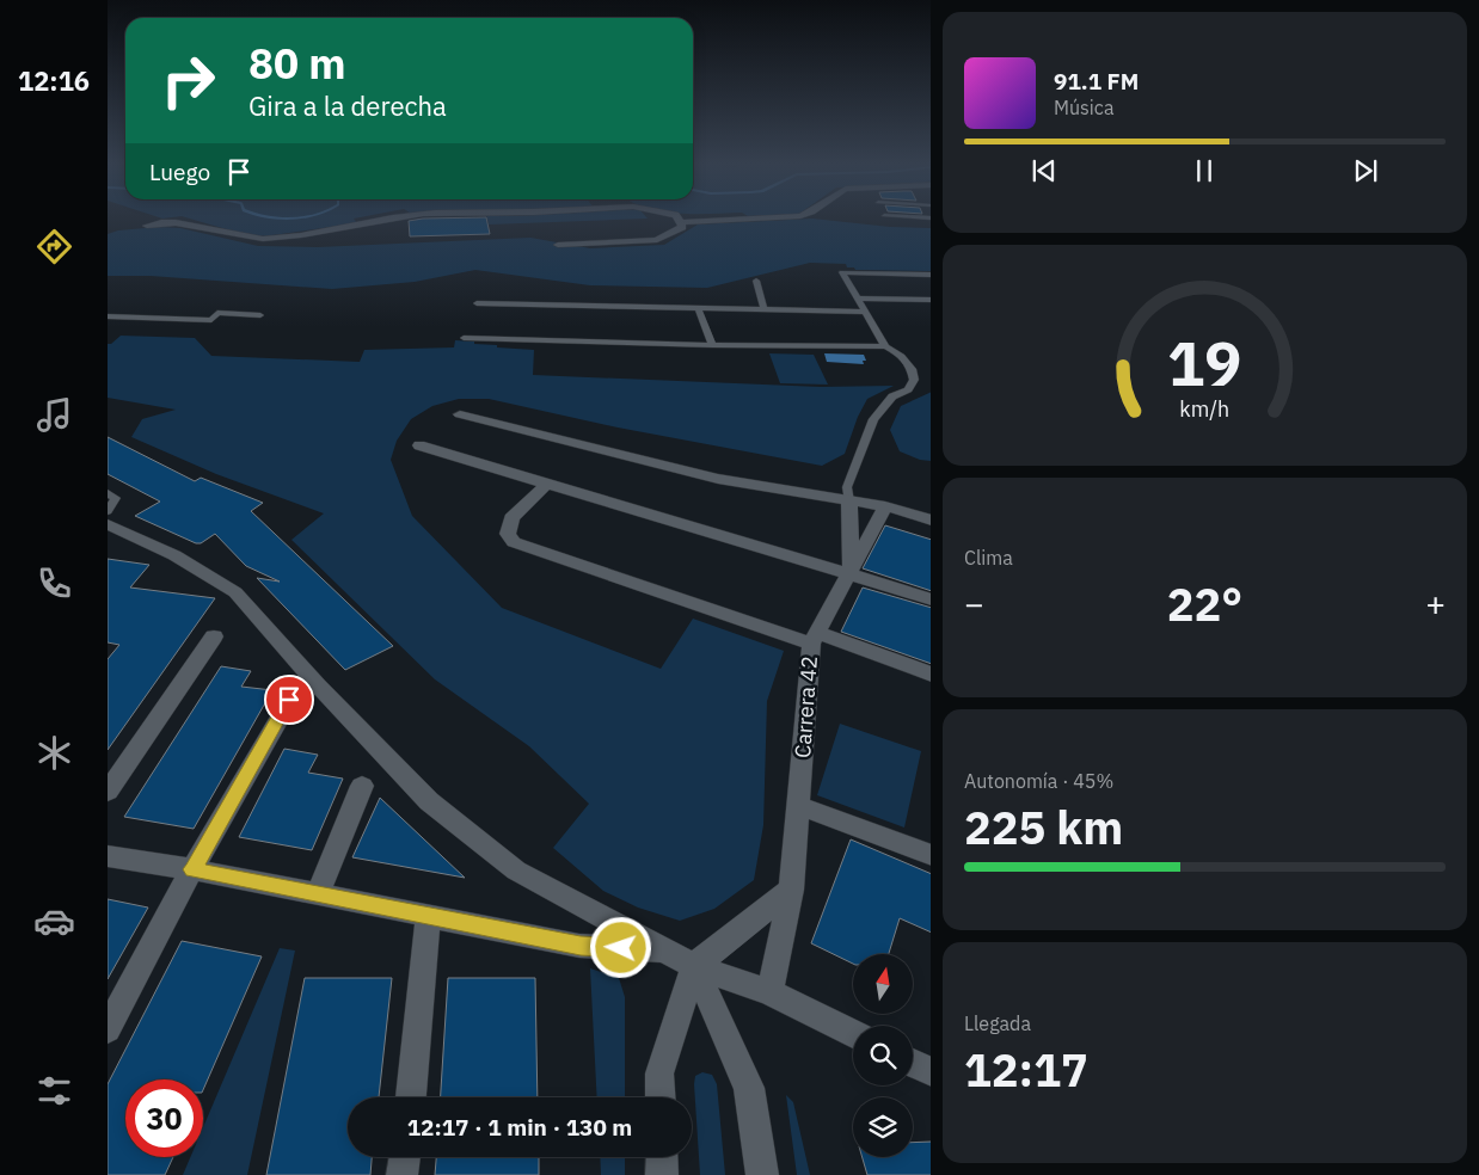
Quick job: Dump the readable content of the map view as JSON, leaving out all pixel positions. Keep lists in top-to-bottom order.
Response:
{
  "streets": {
    "street": ["Carrera 42"]
  },
  "north": "top",
  "page": {
    "tabs": "12:16",
    "turn": ["80 m", "Gira a la derecha"],
    "song": ["91.1 FM", "Música"],
    "then": "Luego",
    "tile": [
      "Clima",
      ["Autonomía · 45%", "225 km"],
      ["Llegada", "12:17"]
    ],
    "heat": ["−", "22°", "+"],
    "limit": "30",
    "trip": "12:17 · 1 min · 130 m",
    "gauge": ["19", "km/h"]
  }
}
